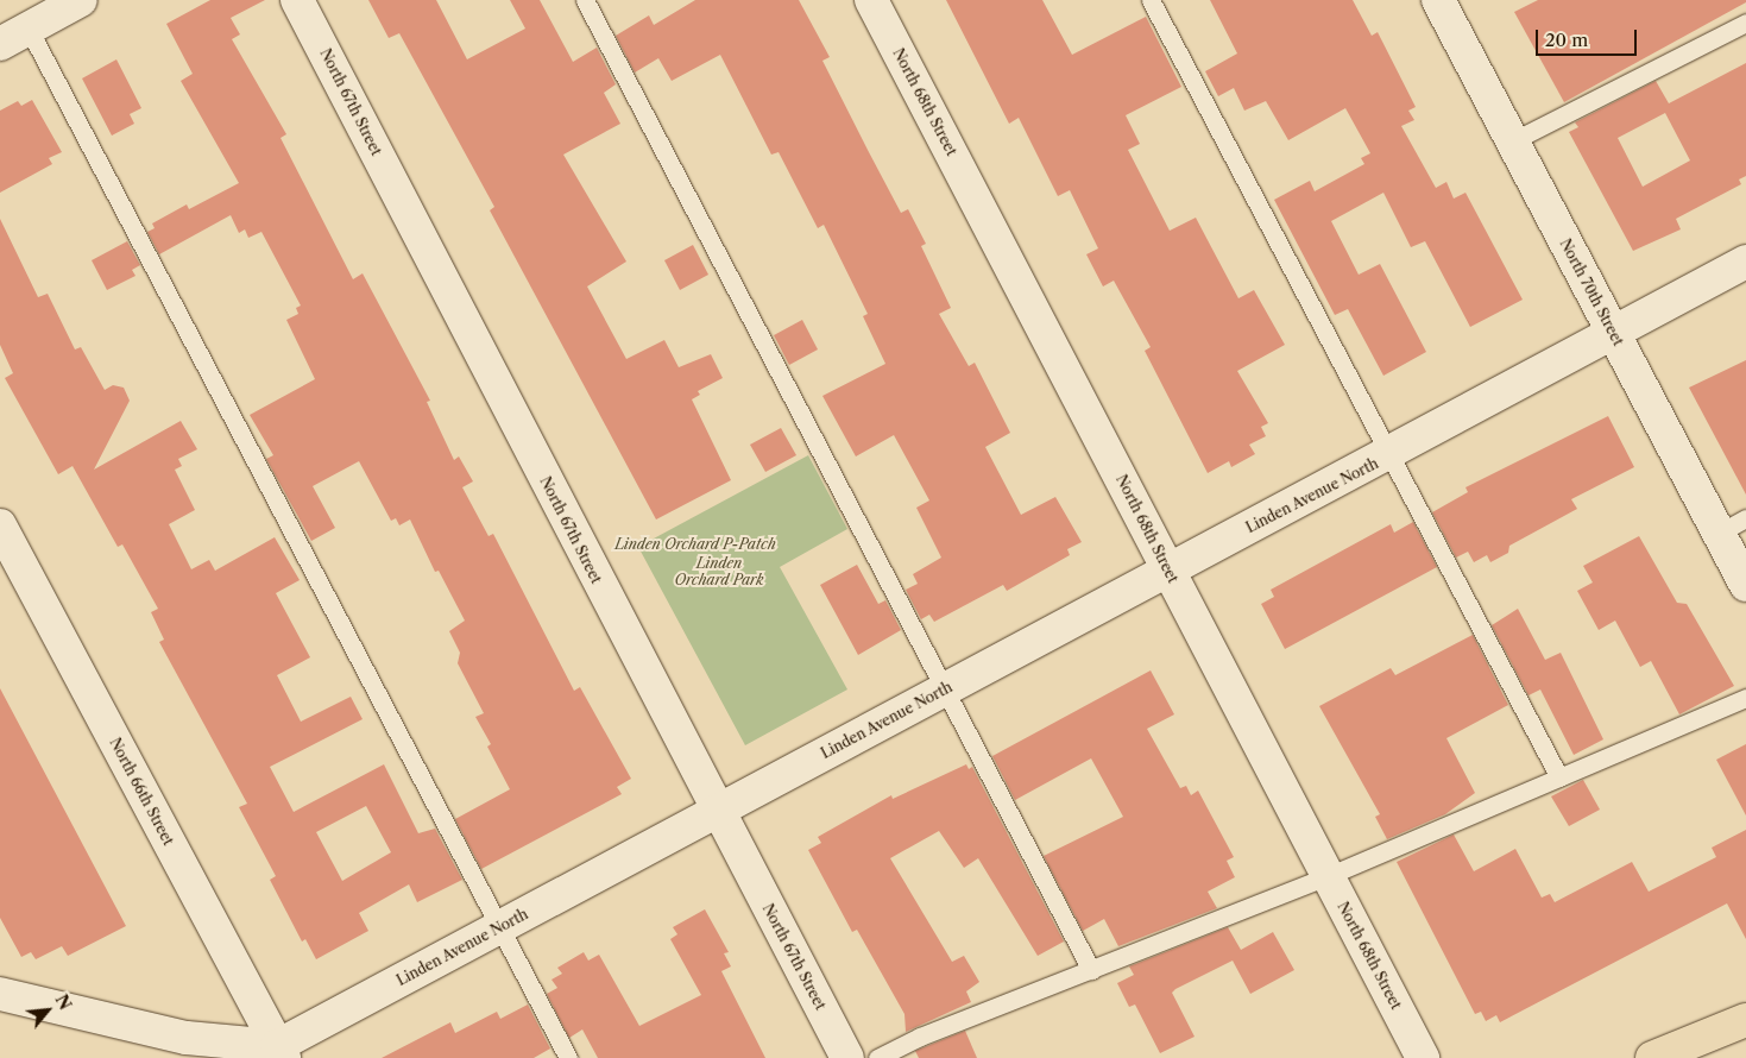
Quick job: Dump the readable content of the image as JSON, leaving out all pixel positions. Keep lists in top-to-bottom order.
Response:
{
  "streets": {
    "street": [
      "North 67th Street",
      "North 68th Street",
      "North 70th Street",
      "Linden Avenue North",
      "North 66th Street"
    ]
  },
  "crossings": [
    ["North 67th Street", "Linden Avenue North"],
    ["North 68th Street", "Linden Avenue North"],
    ["North 70th Street", "Linden Avenue North"],
    ["Linden Avenue North", "North 66th Street"]
  ],
  "parks": ["Linden Orchard P-Patch", "Linden Orchard Park"],
  "scale_bar": "20 m",
  "north": "top right"
}
